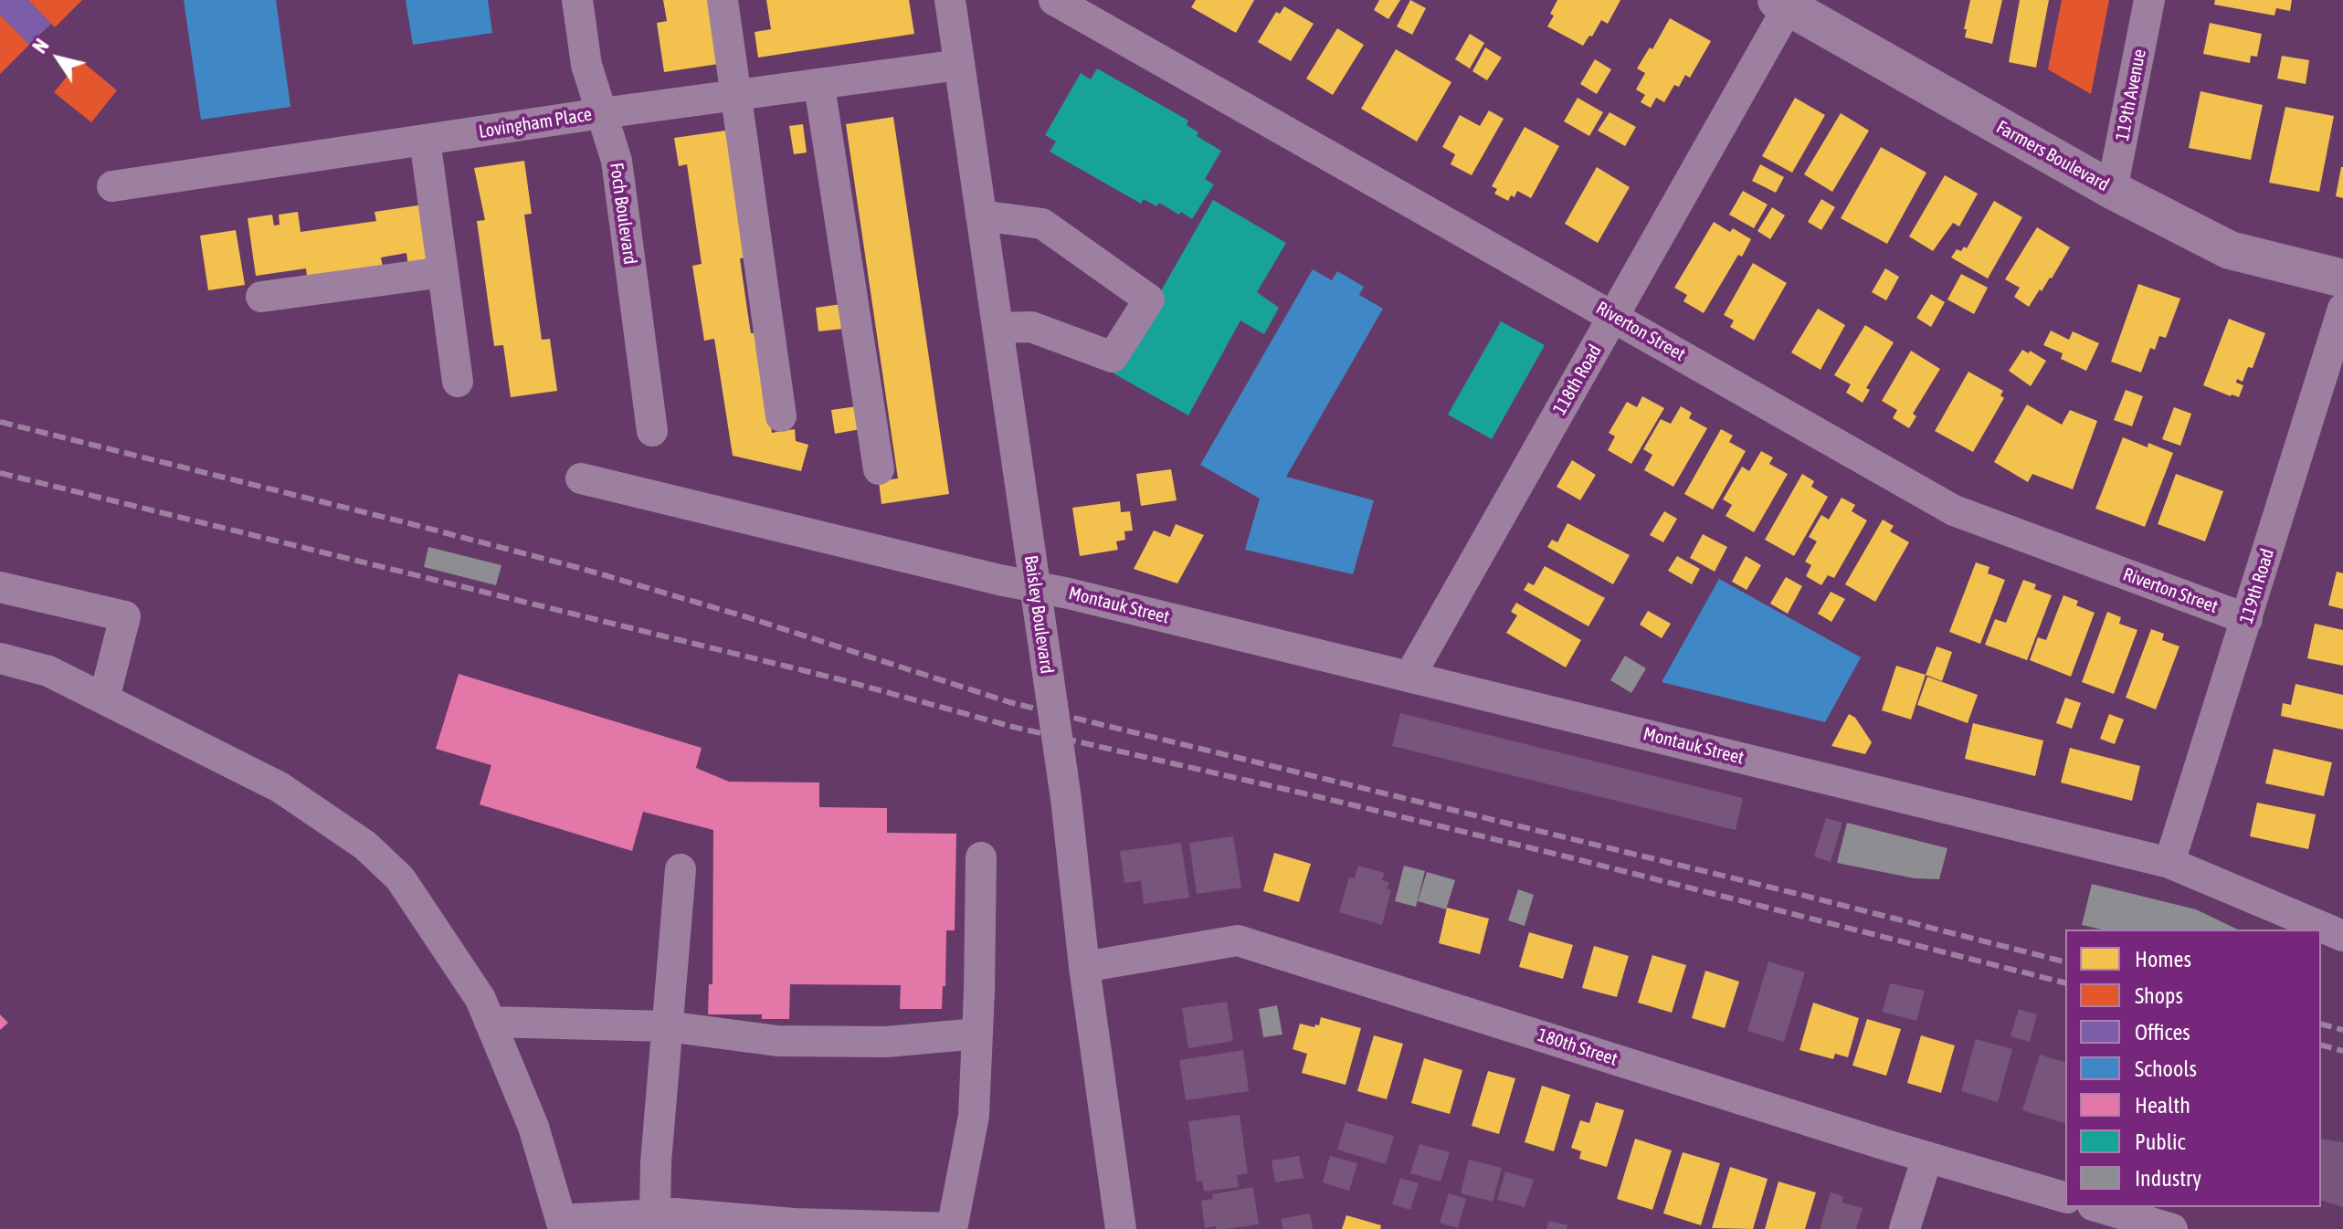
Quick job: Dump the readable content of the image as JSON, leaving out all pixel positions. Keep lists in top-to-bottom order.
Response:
{
  "streets": {
    "main road": ["Farmers Boulevard"],
    "street": [
      "119th Avenue",
      "Lovingham Place",
      "Foch Boulevard",
      "Riverton Street",
      "118th Road",
      "119th Road",
      "Montauk Street",
      "Baisley Boulevard",
      "180th Street"
    ]
  },
  "crossings": [
    ["119th Avenue", "Farmers Boulevard"],
    ["Lovingham Place", "Foch Boulevard"],
    ["Lovingham Place", "Baisley Boulevard"],
    ["Farmers Boulevard", "118th Road"],
    ["Riverton Street", "118th Road"],
    ["Riverton Street", "119th Road"],
    ["118th Road", "Montauk Street"],
    ["119th Road", "Montauk Street"],
    ["Montauk Street", "Baisley Boulevard"],
    ["Baisley Boulevard", "180th Street"]
  ],
  "legend": [
    "Homes",
    "Shops",
    "Offices",
    "Schools",
    "Health",
    "Public",
    "Industry"
  ],
  "north": "top left"
}
